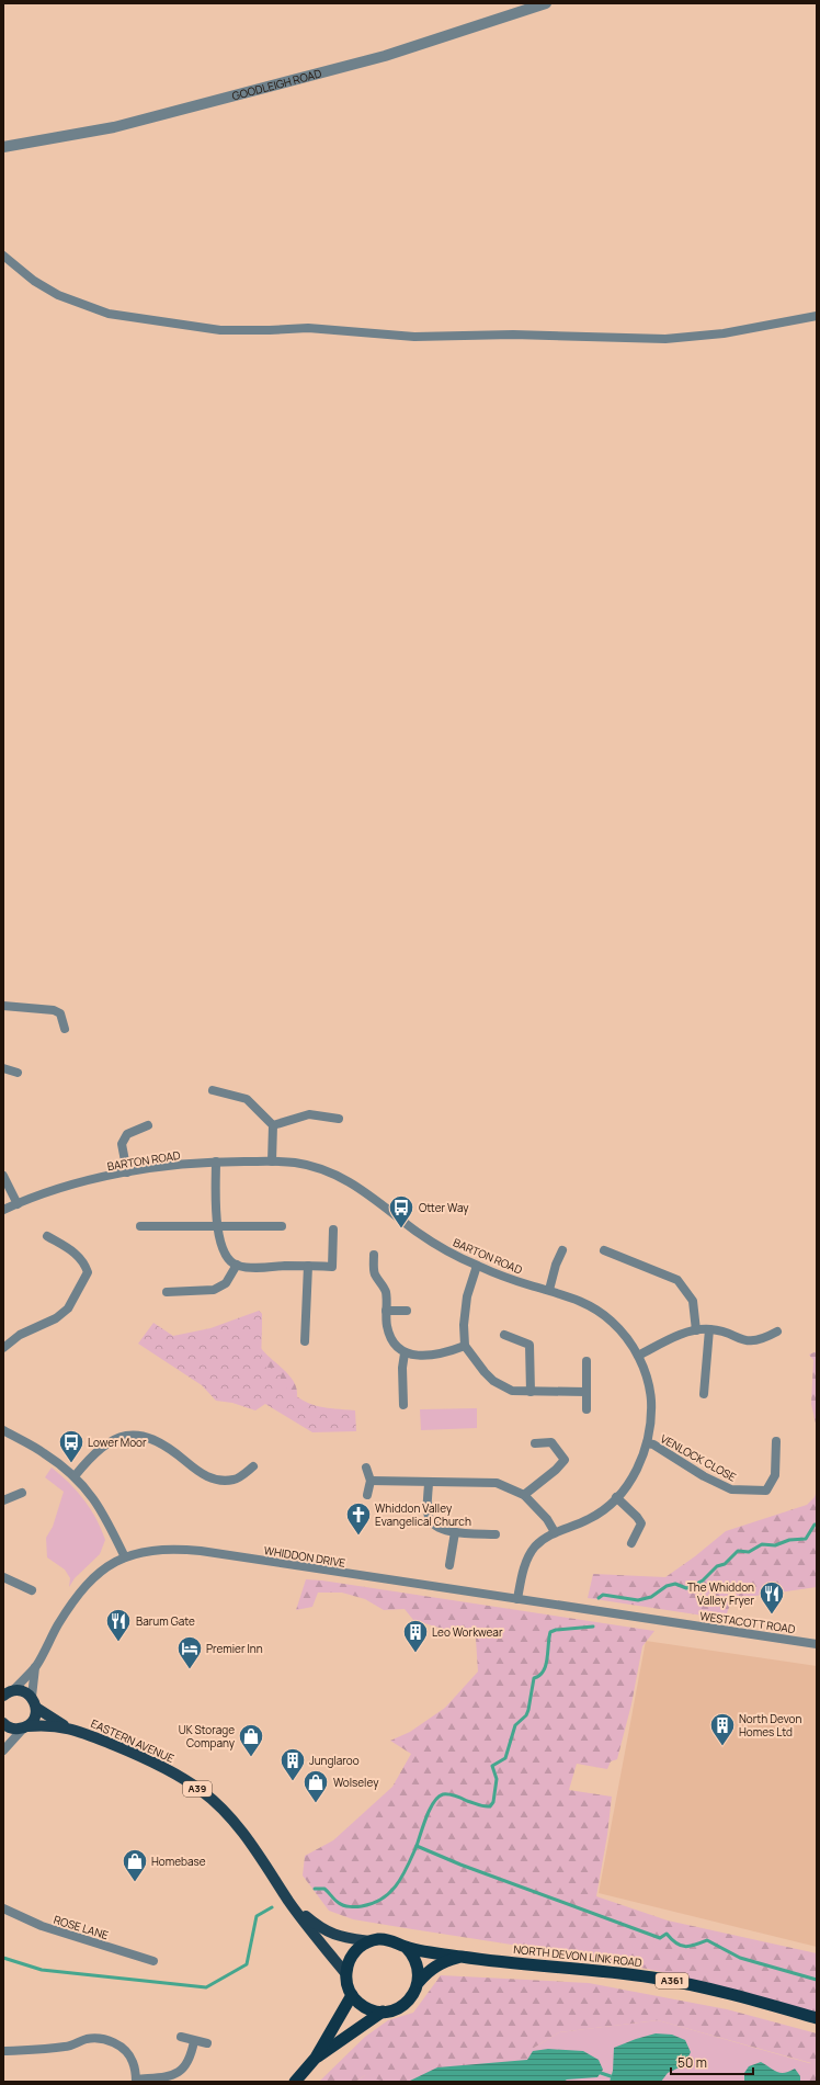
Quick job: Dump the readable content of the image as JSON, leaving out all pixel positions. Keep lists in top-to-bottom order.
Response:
{
  "streets": {
    "highway": ["NORTH DEVON LINK ROAD", "A361"],
    "main road": ["EASTERN AVENUE", "A39"],
    "street": [
      "GOODLEIGH ROAD",
      "BARTON ROAD",
      "VENLOCK CLOSE",
      "WHIDDON DRIVE",
      "WESTACOTT ROAD",
      "ROSE LANE"
    ]
  },
  "crossings": [
    ["BARTON ROAD", "VENLOCK CLOSE"],
    ["BARTON ROAD", "WHIDDON DRIVE"],
    ["WHIDDON DRIVE", "WESTACOTT ROAD"],
    ["EASTERN AVENUE", "NORTH DEVON LINK ROAD"]
  ],
  "places": {
    "bus stop": ["Otter Way", "Lower Moor"],
    "church": ["Whiddon Valley Evangelical Church"],
    "restaurant": ["The Whiddon Valley Fryer", "Barum Gate"],
    "building": ["Leo Workwear", "North Devon Homes Ltd", "Junglaroo"],
    "hotel": ["Premier Inn"],
    "shop": ["UK Storage Company", "Wolseley", "Homebase"]
  },
  "scale_bar": "50 m"
}
